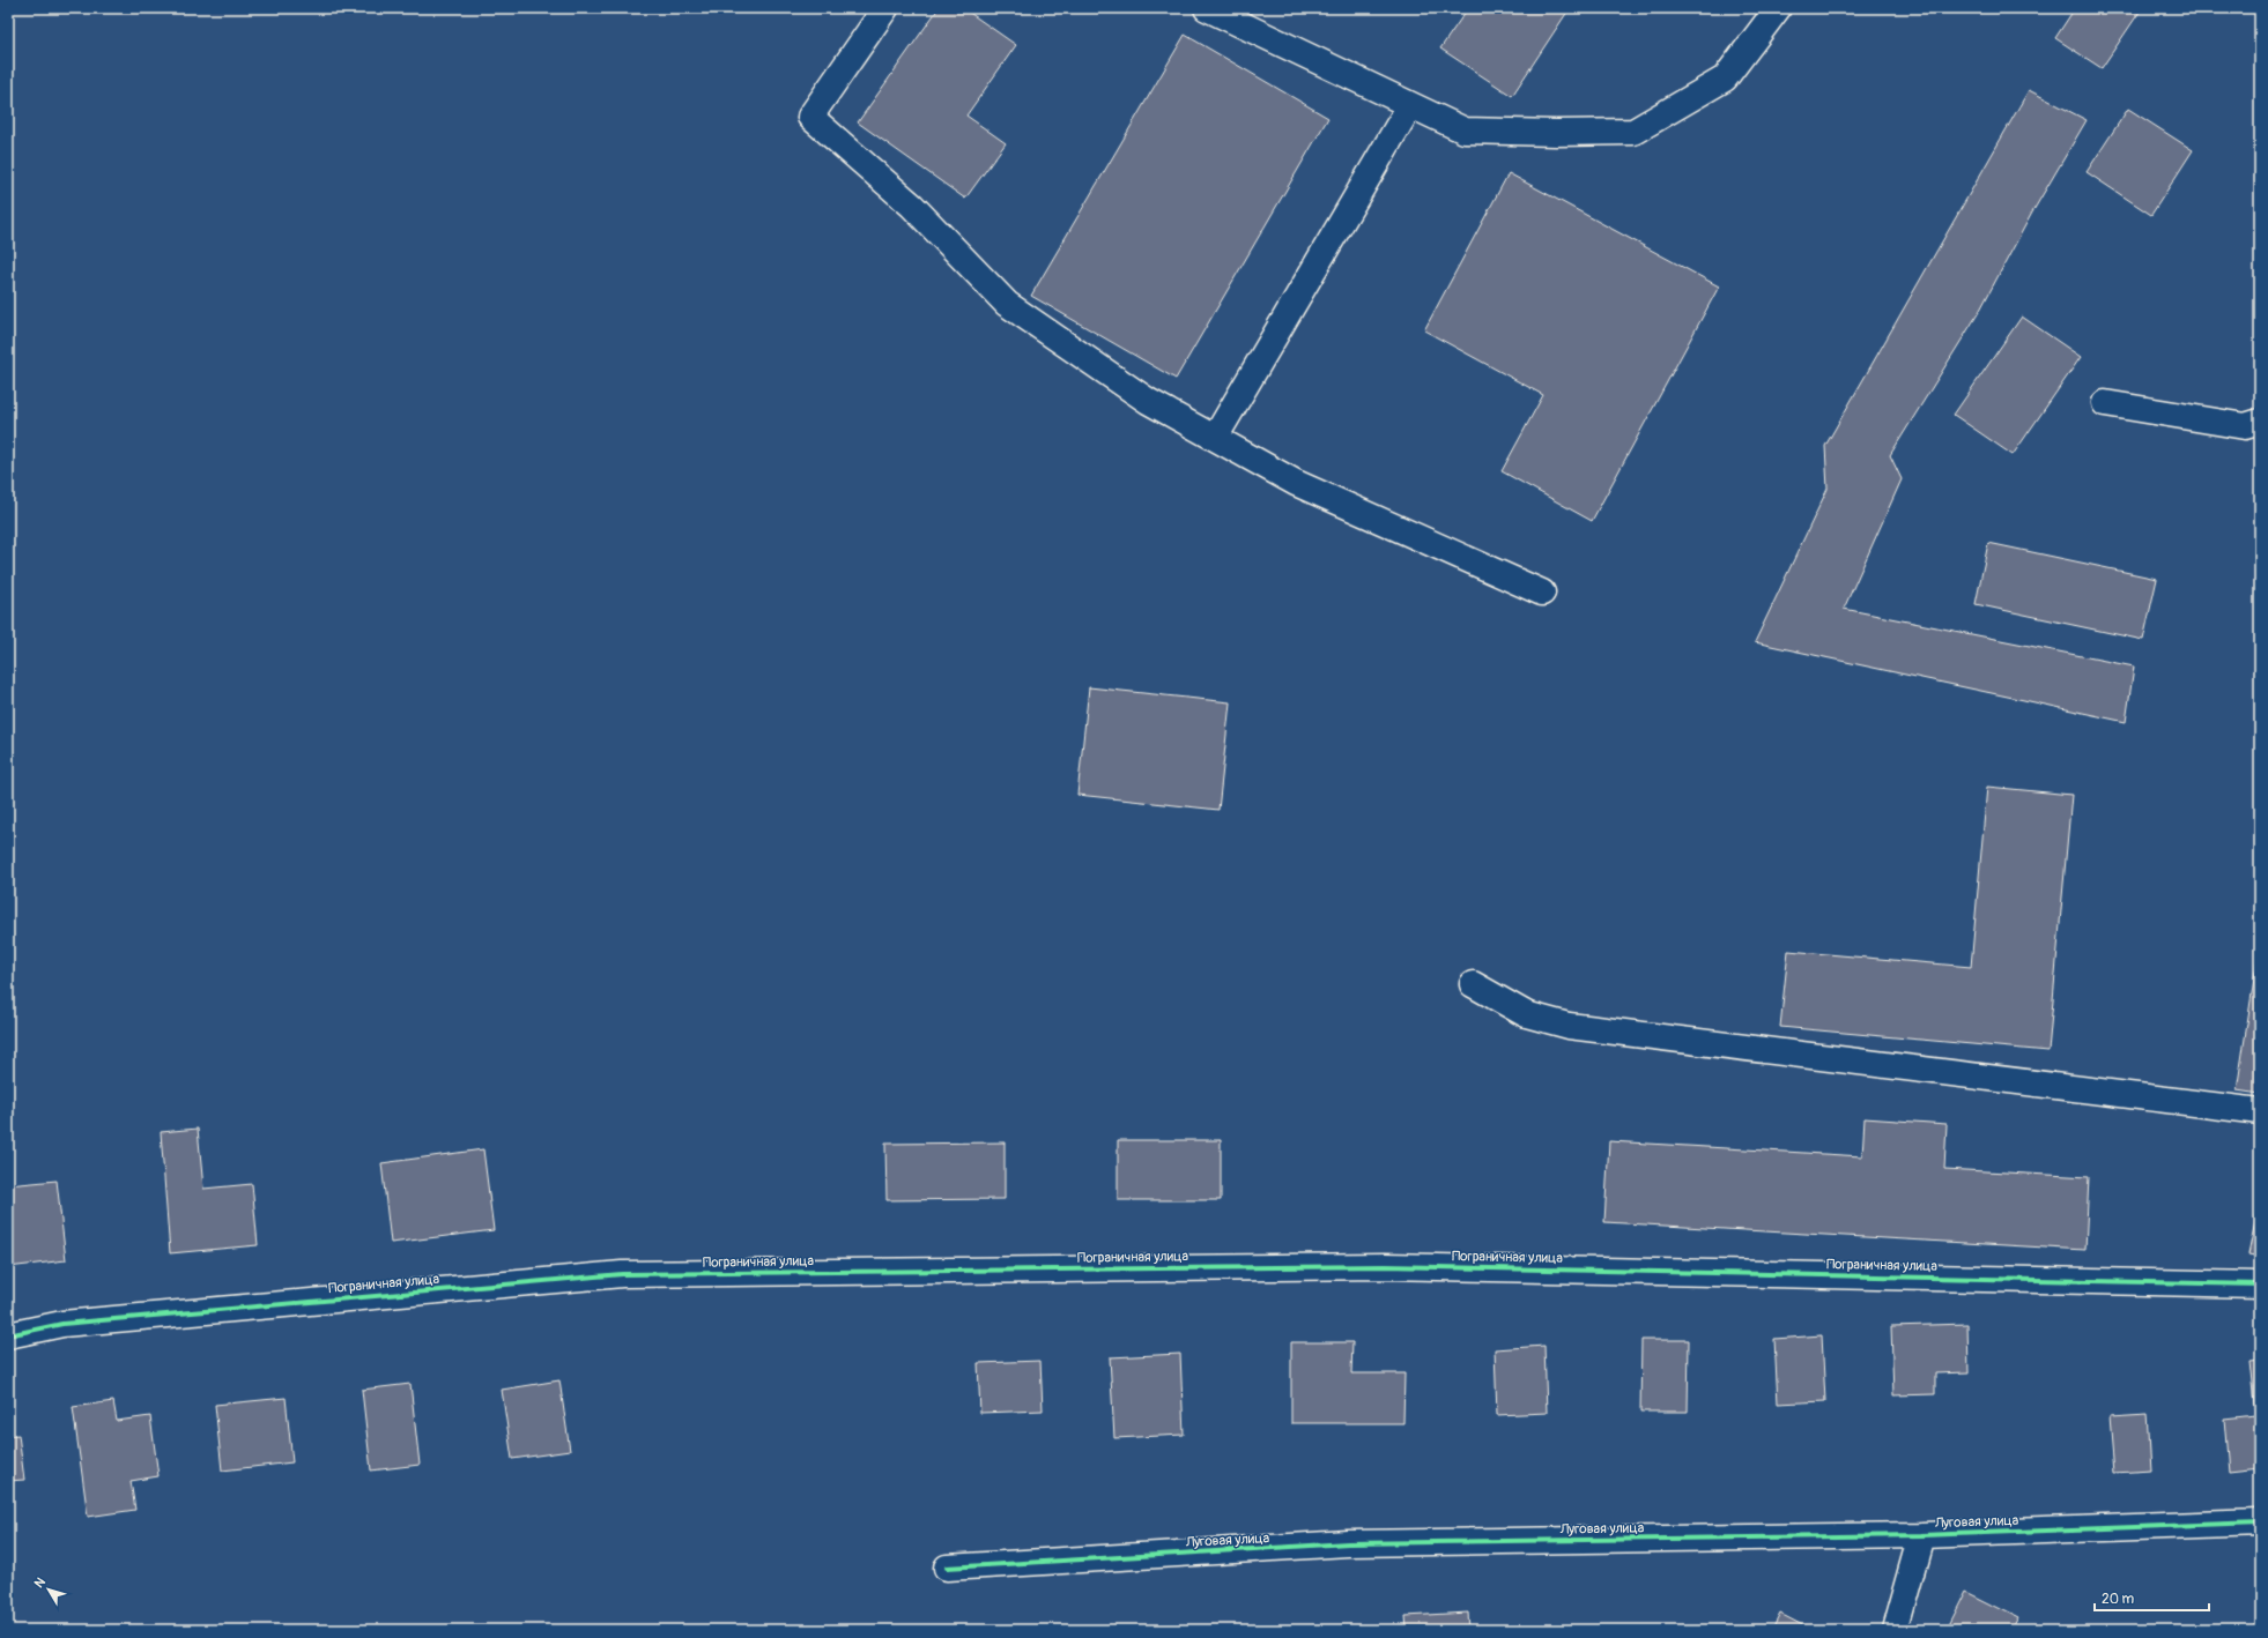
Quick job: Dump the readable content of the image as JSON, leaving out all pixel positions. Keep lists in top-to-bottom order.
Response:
{
  "streets": {
    "street": ["Пограничная улица", "Луговая улица"]
  },
  "scale_bar": "20 m",
  "north": "top left"
}
